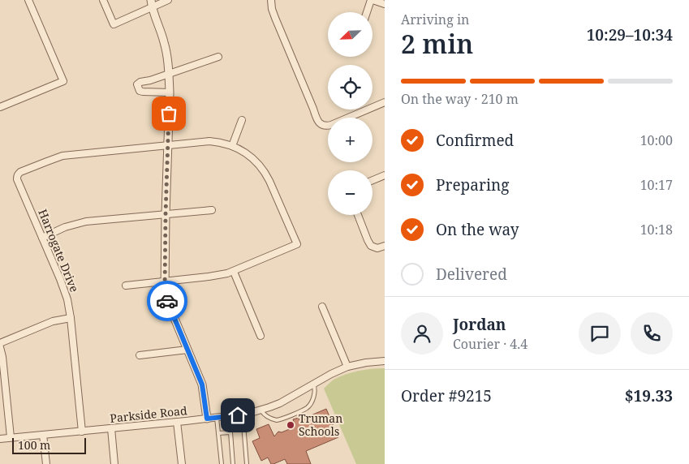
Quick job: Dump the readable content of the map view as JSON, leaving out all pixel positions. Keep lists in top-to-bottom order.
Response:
{
  "streets": {
    "street": ["Harrogate Drive", "Parkside Road"]
  },
  "crossings": [
    ["Harrogate Drive", "Parkside Road"]
  ],
  "places": ["Truman Schools"],
  "scale_bar": "100 m",
  "north": "bottom left",
  "page": {
    "heading": ["2 min", "Arriving in", "10:29–10:34"],
    "panel": [
      "Jordan",
      "Courier · 4.4",
      "Order #9215",
      "$19.33"
    ],
    "map_buttons": ["+", "−"],
    "bar": "On the way · 210 m",
    "list": [
      ["Confirmed", "10:00"],
      ["Preparing", "10:17"],
      ["On the way", "10:18"],
      "Delivered"
    ],
    "scale": "100 m"
  }
}
